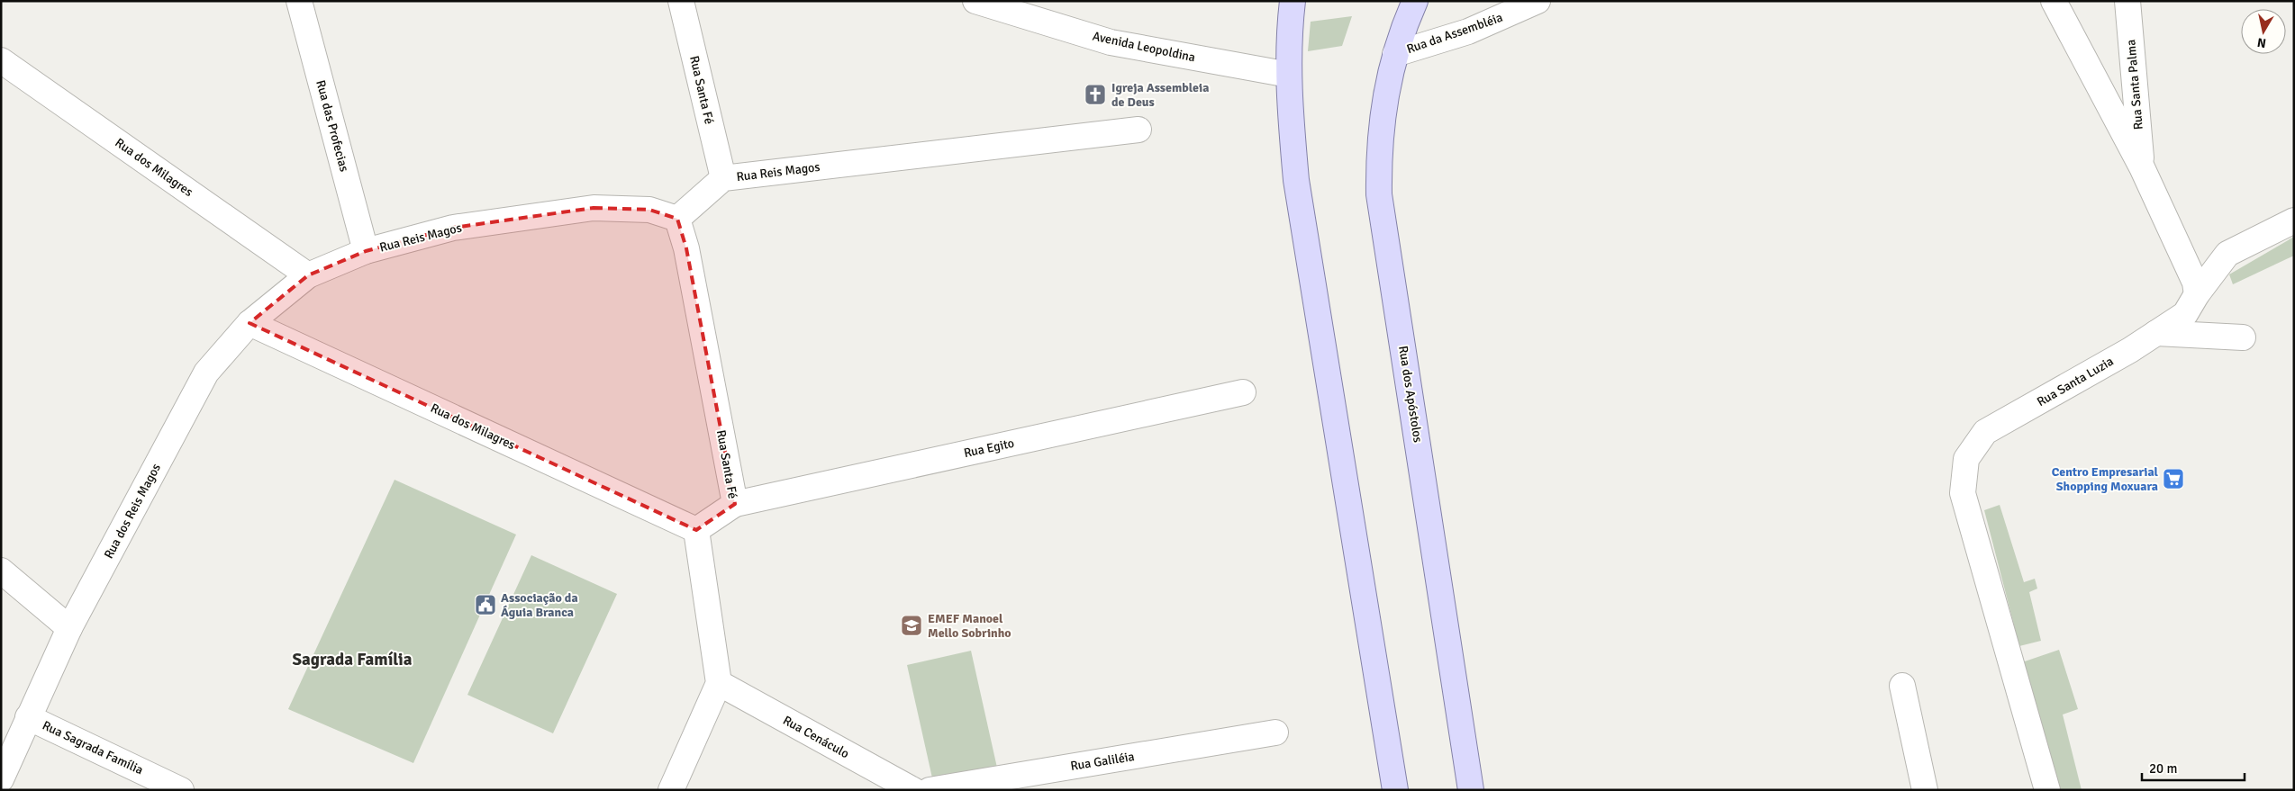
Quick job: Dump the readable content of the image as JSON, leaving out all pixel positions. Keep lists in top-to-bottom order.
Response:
{
  "streets": {
    "main road": ["Rua dos Apóstolos"],
    "street": [
      "Rua da Assembléia",
      "Avenida Leopoldina",
      "Rua Santa Palma",
      "Rua Santa Fé",
      "Rua das Profecias",
      "Rua dos Milagres",
      "Rua Reis Magos",
      "Rua Santa Luzia",
      "Rua Egito",
      "Rua dos Reis Magos",
      "Rua Cenáculo",
      "Rua Sagrada Família",
      "Rua Galiléia"
    ]
  },
  "crossings": [
    ["Rua da Assembléia", "Rua dos Apóstolos"],
    ["Rua Santa Fé", "Rua dos Milagres"],
    ["Rua Santa Fé", "Rua Reis Magos"],
    ["Rua Santa Fé", "Rua Egito"],
    ["Rua das Profecias", "Rua Reis Magos"],
    ["Rua dos Milagres", "Rua Reis Magos"],
    ["Rua dos Milagres", "Rua dos Reis Magos"],
    ["Rua Reis Magos", "Rua dos Reis Magos"],
    ["Rua dos Reis Magos", "Rua Sagrada Família"]
  ],
  "districts": ["Sagrada Família"],
  "places": {
    "church": ["Igreja Assembleia de Deus"],
    "supermarket": ["Centro Empresarial Shopping Moxuara"],
    "public building": ["Associação da Águia Branca"],
    "school or university": ["EMEF Manoel Mello Sobrinho"]
  },
  "scale_bar": "20 m",
  "north": "bottom"
}
